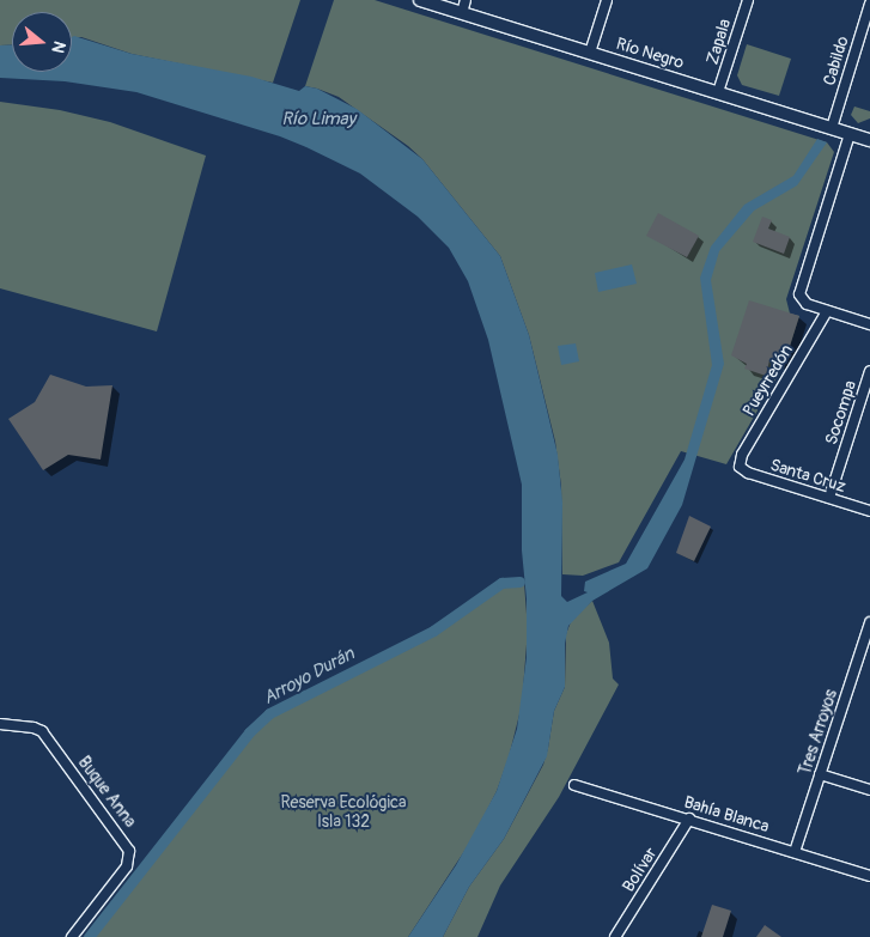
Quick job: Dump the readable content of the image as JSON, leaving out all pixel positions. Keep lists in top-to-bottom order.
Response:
{
  "streets": {
    "street": [
      "Zapala",
      "Río Negro",
      "Cabildo",
      "Pueyrredón",
      "Socompa",
      "Santa Cruz",
      "Tres Arroyos",
      "Buque Anna",
      "Bahía Blanca",
      "Bolívar"
    ]
  },
  "crossings": [
    ["Zapala", "Río Negro"],
    ["Río Negro", "Cabildo"],
    ["Pueyrredón", "Santa Cruz"],
    ["Socompa", "Santa Cruz"],
    ["Tres Arroyos", "Bahía Blanca"],
    ["Bahía Blanca", "Bolívar"]
  ],
  "water": ["Río Limay", "Arroyo Durán"],
  "parks": ["Reserva Ecológica Isla 132"],
  "north": "right"
}
